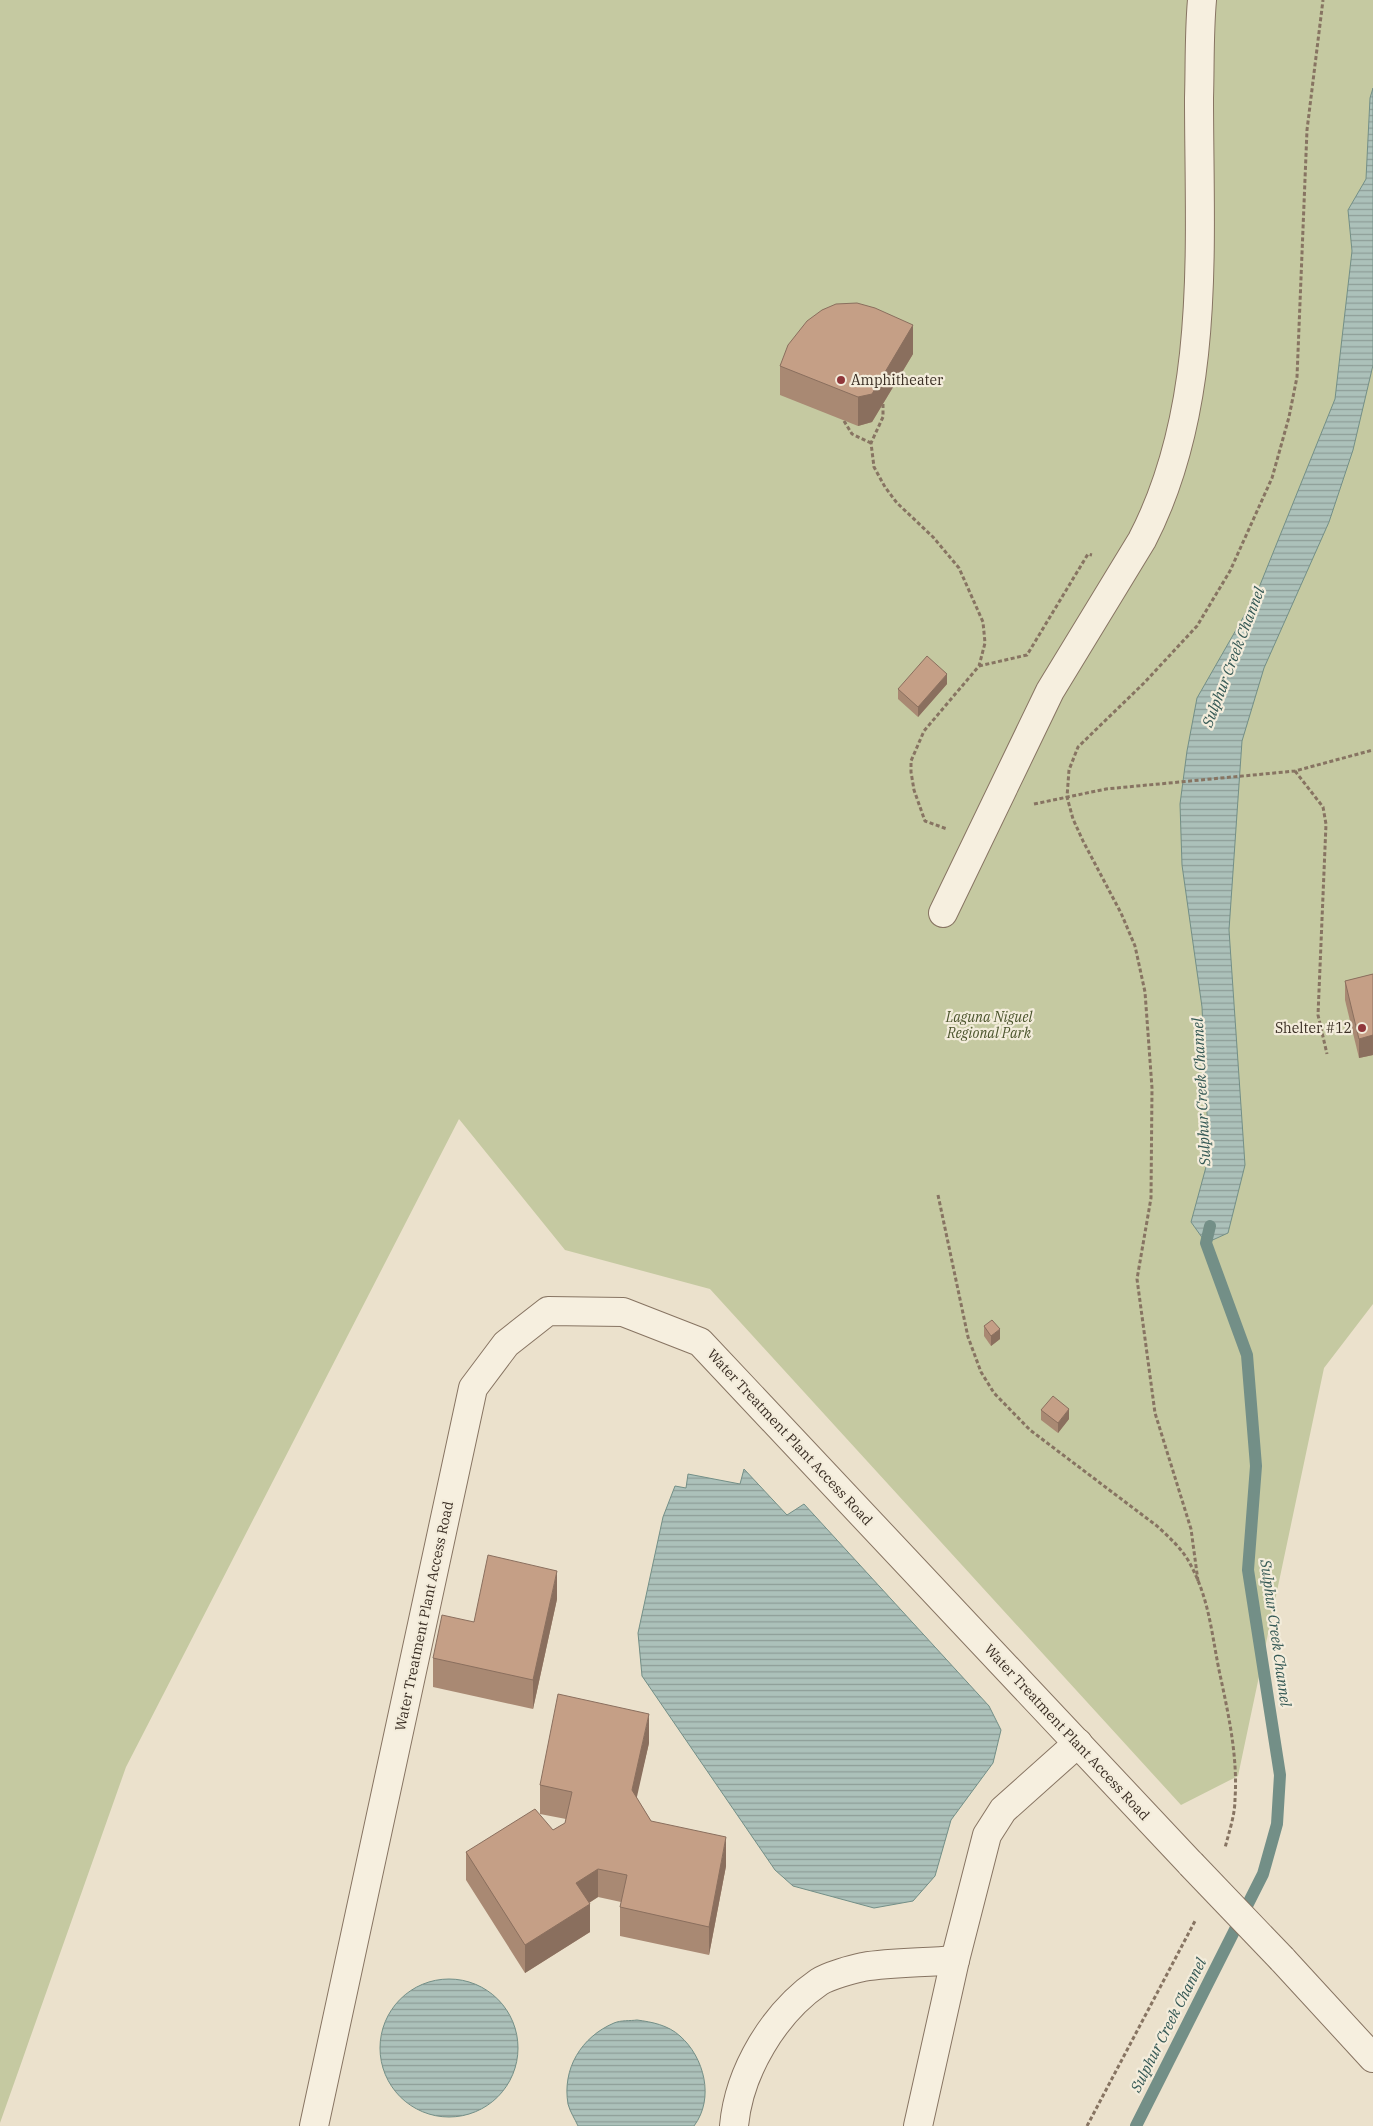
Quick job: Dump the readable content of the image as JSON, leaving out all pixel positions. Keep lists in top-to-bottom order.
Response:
{
  "streets": {
    "lane": ["Water Treatment Plant Access Road"]
  },
  "water": ["Sulphur Creek Channel"],
  "parks": ["Laguna Niguel Regional Park"],
  "places": ["Amphitheater", "Shelter #12"]
}
